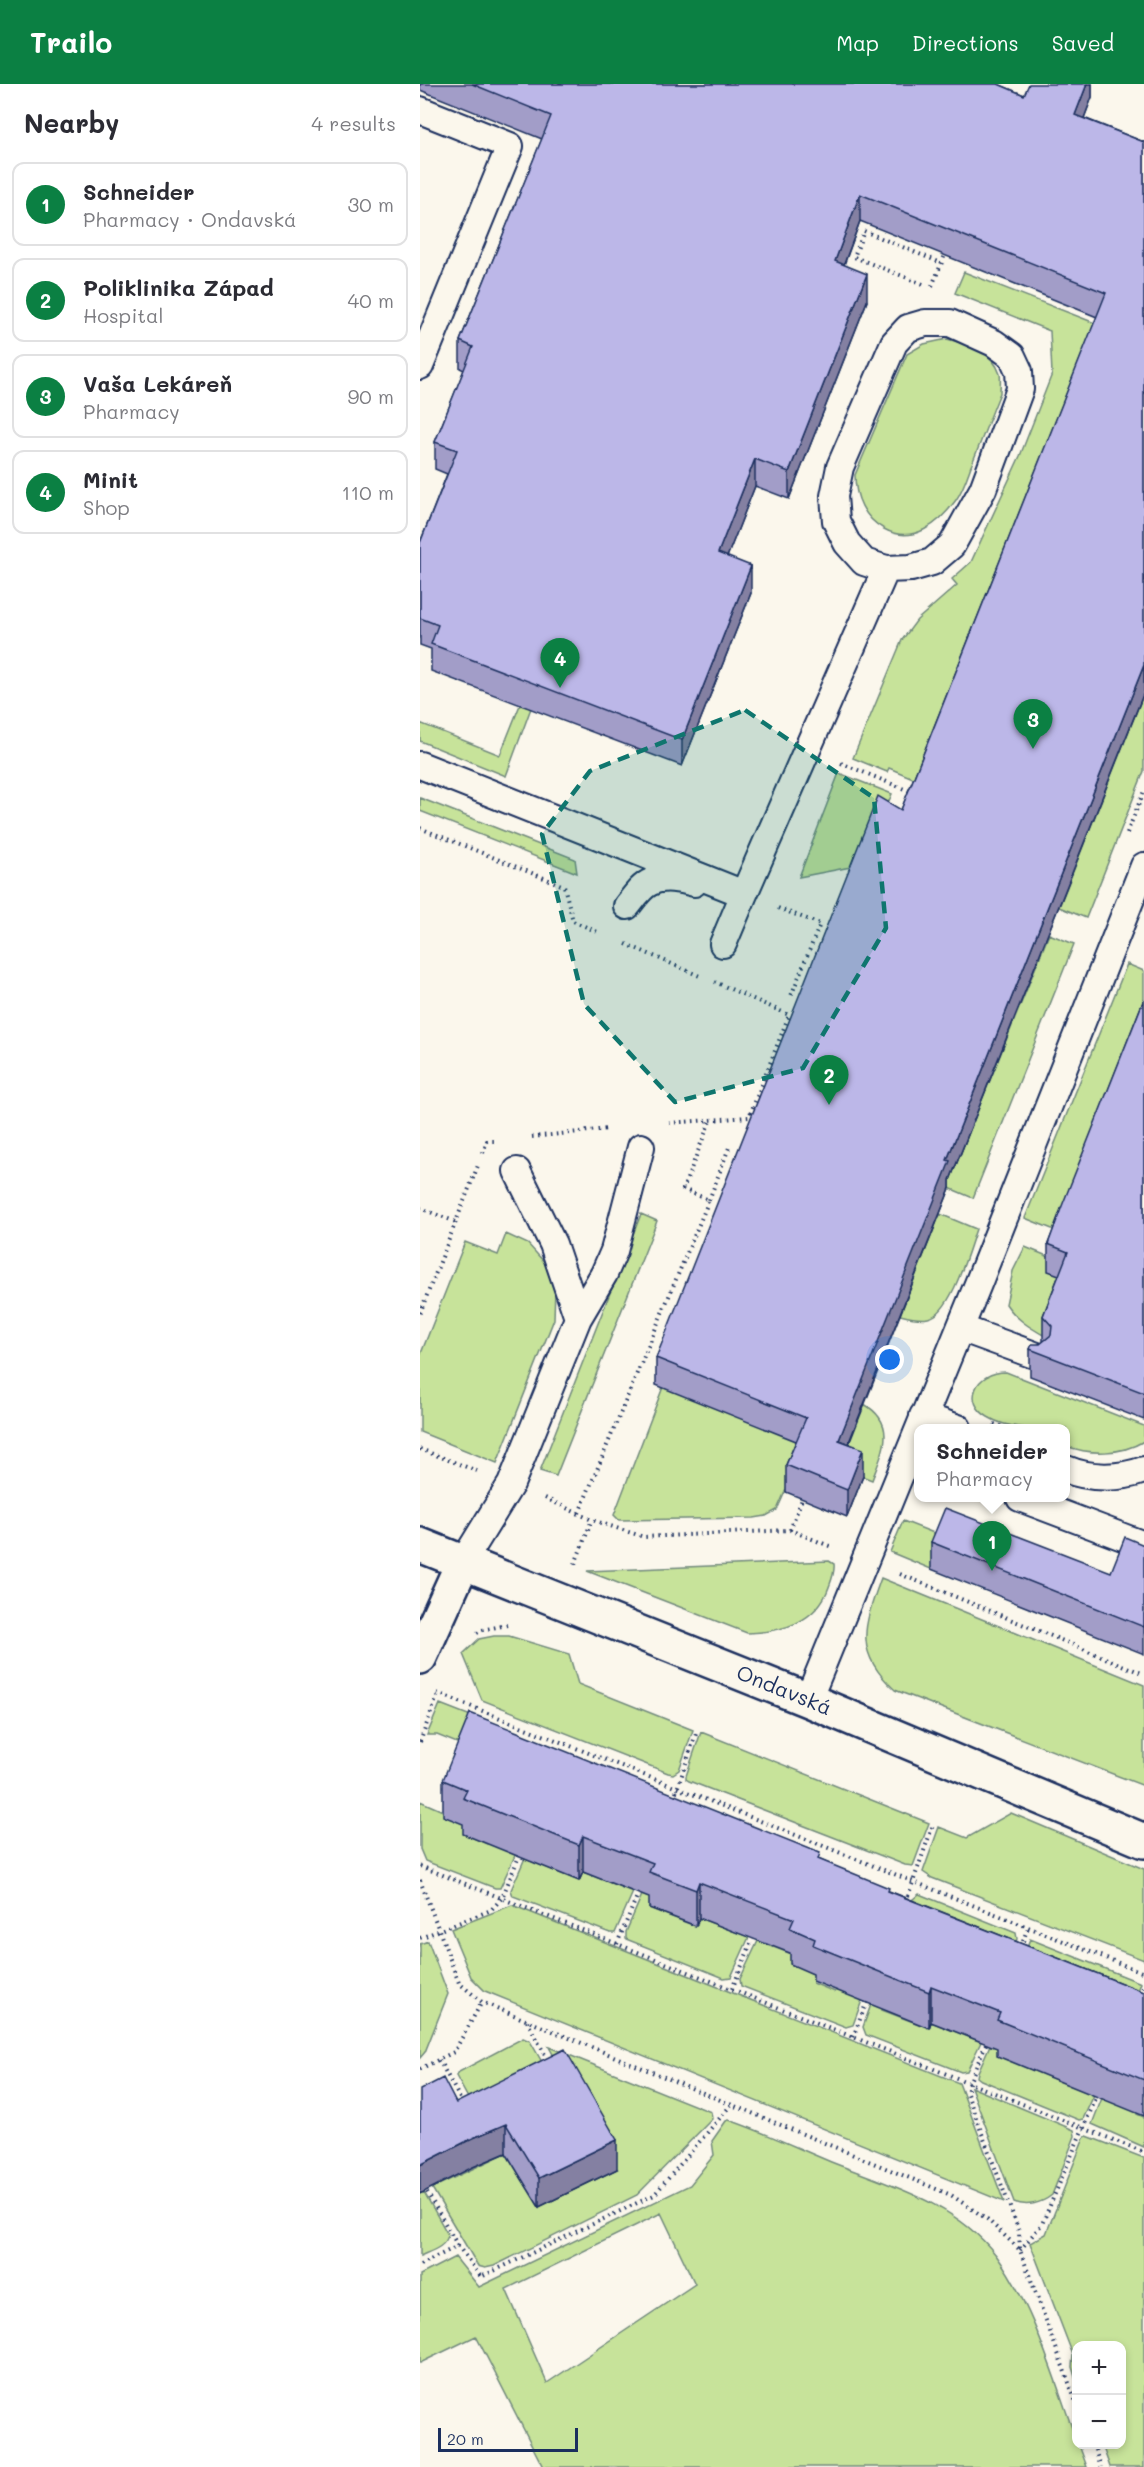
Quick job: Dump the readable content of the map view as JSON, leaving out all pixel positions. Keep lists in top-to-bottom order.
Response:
{
  "streets": {
    "street": ["Ondavská"]
  },
  "scale_bar": "20 m",
  "page": {
    "header": "Trailo",
    "nav": ["Map", "Directions", "Saved"],
    "heading": ["Nearby", "4 results"],
    "list": [
      {
        "mark": "1",
        "name": "Schneider",
        "note": "Pharmacy · Ondavská",
        "value": "30 m"
      },
      {
        "mark": "2",
        "name": "Poliklinika Západ",
        "note": "Hospital",
        "value": "40 m"
      },
      {
        "mark": "3",
        "name": "Vaša Lekáreň",
        "note": "Pharmacy",
        "value": "90 m"
      },
      {
        "mark": "4",
        "name": "Minit",
        "note": "Shop",
        "value": "110 m"
      }
    ],
    "pins": [
      "4",
      "3",
      "2",
      "1"
    ],
    "popup": ["Schneider", "Pharmacy"],
    "map_buttons": ["+", "−"],
    "scale": "20 m"
  }
}
